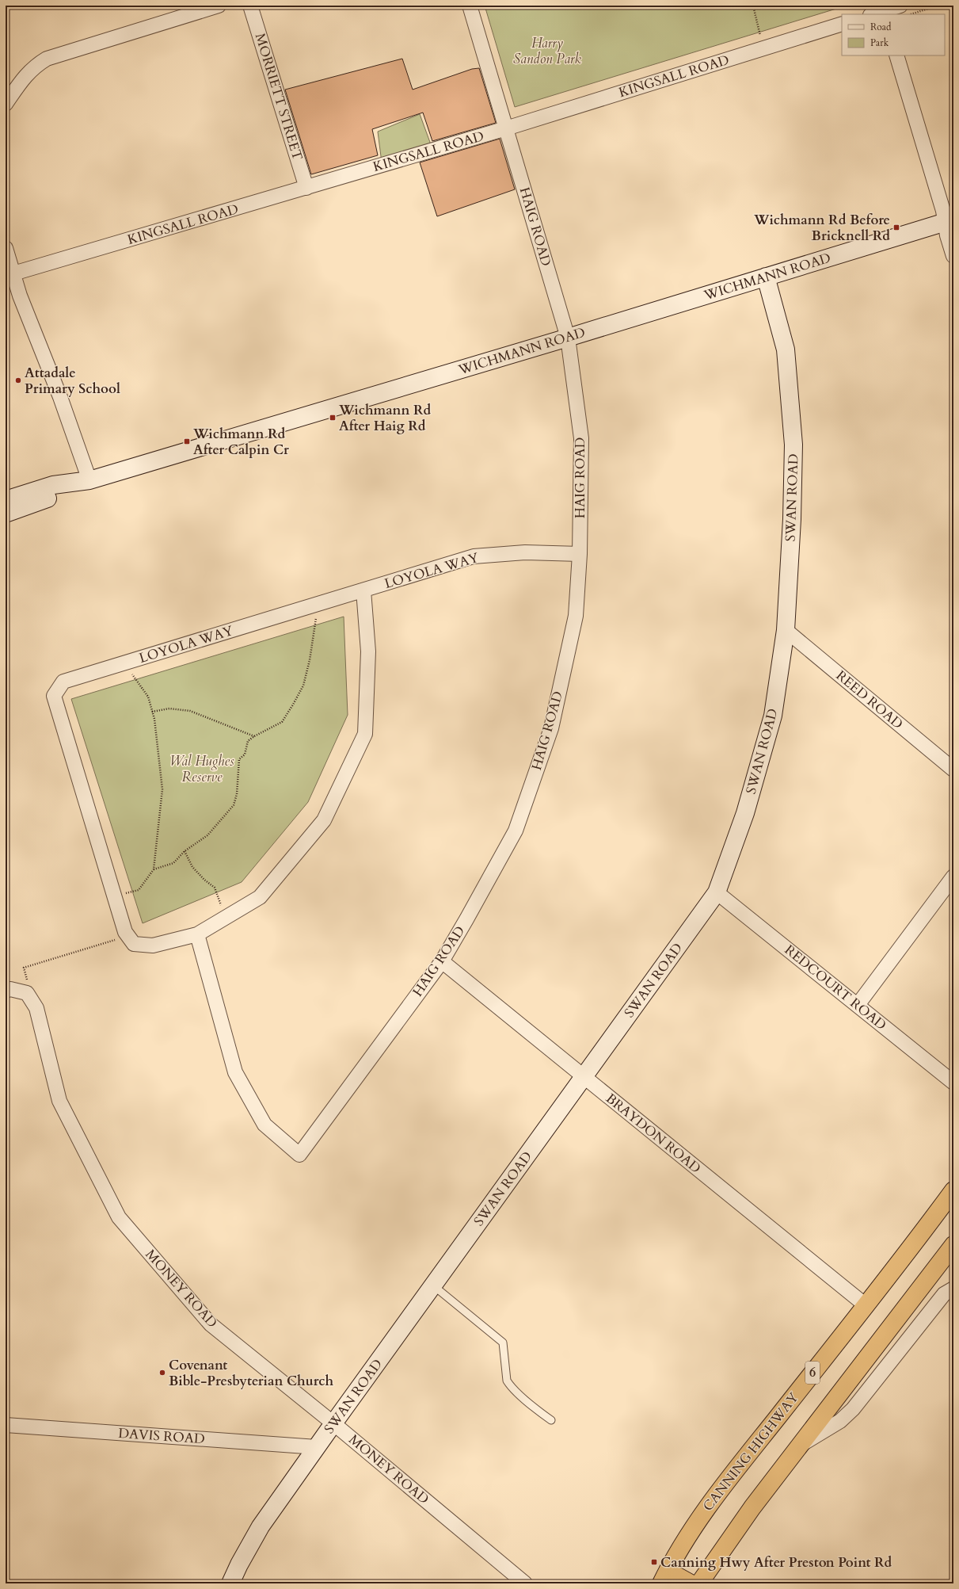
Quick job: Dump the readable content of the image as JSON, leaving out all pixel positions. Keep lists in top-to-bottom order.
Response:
{
  "streets": {
    "highway": ["6", "CANNING HIGHWAY"],
    "street": [
      "KINGSALL ROAD",
      "MORRIETT STREET",
      "HAIG ROAD",
      "WICHMANN ROAD",
      "SWAN ROAD",
      "LOYOLA WAY",
      "REED ROAD",
      "REDCOURT ROAD",
      "BRAYDON ROAD",
      "MONEY ROAD",
      "DAVIS ROAD"
    ]
  },
  "crossings": [
    ["KINGSALL ROAD", "MORRIETT STREET"],
    ["KINGSALL ROAD", "HAIG ROAD"],
    ["HAIG ROAD", "WICHMANN ROAD"],
    ["HAIG ROAD", "LOYOLA WAY"],
    ["HAIG ROAD", "BRAYDON ROAD"],
    ["WICHMANN ROAD", "SWAN ROAD"],
    ["SWAN ROAD", "REED ROAD"],
    ["SWAN ROAD", "REDCOURT ROAD"],
    ["SWAN ROAD", "BRAYDON ROAD"],
    ["SWAN ROAD", "MONEY ROAD"],
    ["SWAN ROAD", "DAVIS ROAD"],
    ["BRAYDON ROAD", "CANNING HIGHWAY"]
  ],
  "parks": ["Harry Sandon Park", "Wal Hughes Reserve"],
  "places": {
    "transit": [
      "Wichmann Rd Before Bricknell Rd",
      "Wichmann Rd After Haig Rd",
      "Wichmann Rd After Calpin Cr",
      "Canning Hwy After Preston Point Rd"
    ],
    "other": ["Attadale Primary School", "Covenant Bible-Presbyterian Church"]
  },
  "legend": ["Road", "Park"]
}
